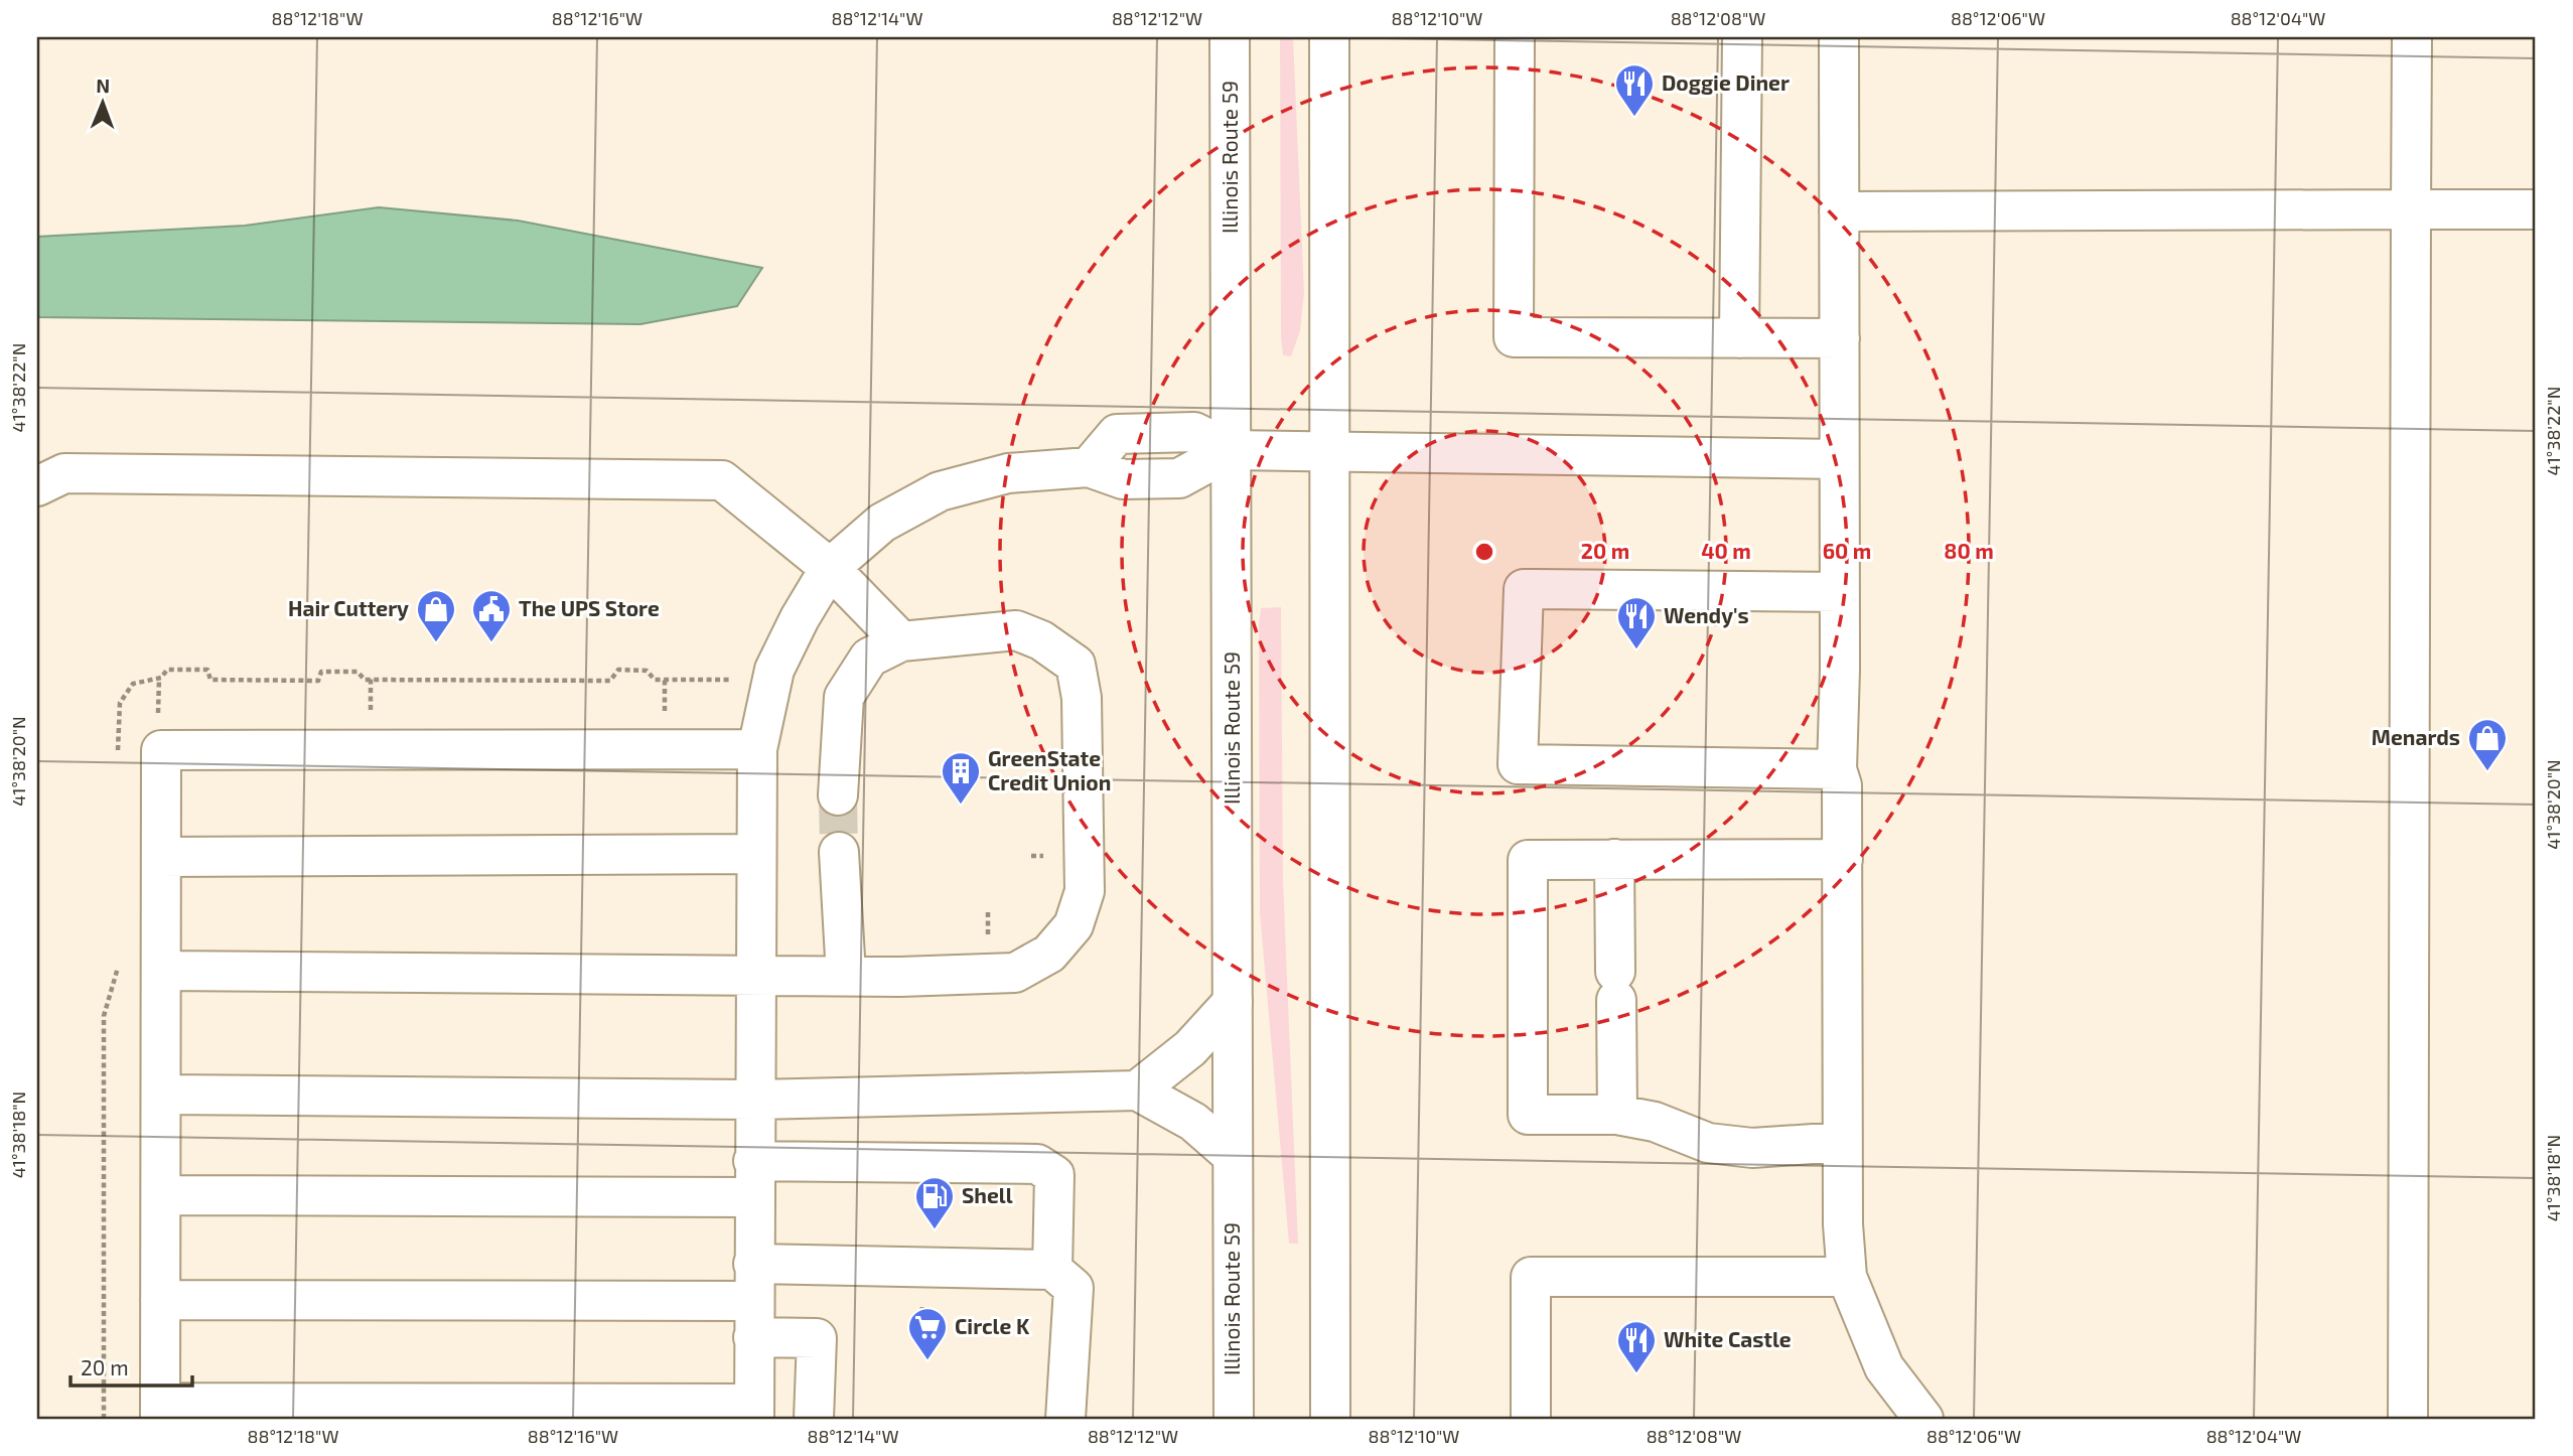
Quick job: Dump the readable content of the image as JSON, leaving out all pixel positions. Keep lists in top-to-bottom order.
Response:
{
  "streets": {
    "main road": ["Illinois Route 59"]
  },
  "places": {
    "restaurant": ["Doggie Diner", "Wendy's", "White Castle"],
    "shop": ["Hair Cuttery", "Menards"],
    "public building": ["The UPS Store"],
    "building": ["GreenState Credit Union"],
    "fuel station": ["Shell"],
    "supermarket": ["Circle K"]
  },
  "scale_bar": "20 m",
  "north": "top",
  "coordinates": [
    "88°12'18\"W",
    "88°12'16\"W",
    "88°12'14\"W",
    "88°12'12\"W",
    "88°12'10\"W",
    "88°12'08\"W",
    "88°12'06\"W",
    "88°12'04\"W",
    "41°38'22\"N",
    "41°38'20\"N",
    "41°38'18\"N"
  ],
  "rings": [
    "20 m",
    "40 m",
    "60 m",
    "80 m"
  ]
}
